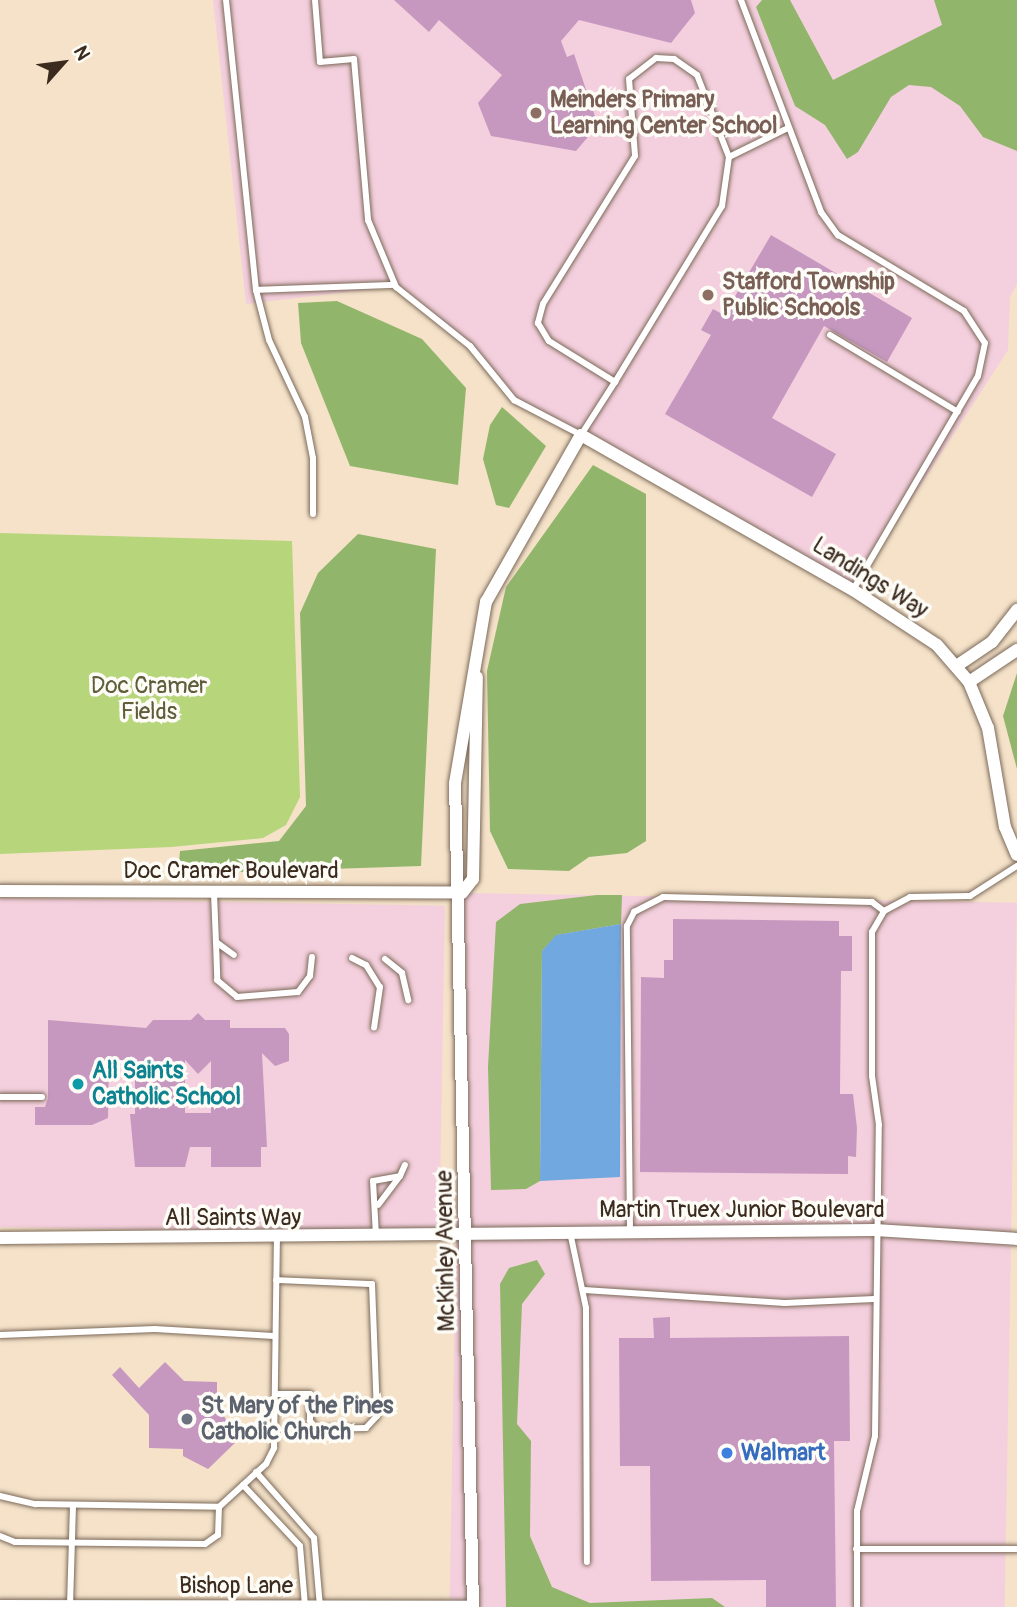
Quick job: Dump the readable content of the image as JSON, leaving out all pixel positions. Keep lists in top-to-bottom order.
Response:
{
  "streets": {
    "street": [
      "Landings Way",
      "Doc Cramer Boulevard",
      "Martin Truex Junior Boulevard",
      "All Saints Way",
      "McKinley Avenue",
      "Bishop Lane"
    ]
  },
  "crossings": [
    ["Landings Way", "McKinley Avenue"],
    ["Doc Cramer Boulevard", "McKinley Avenue"],
    ["Martin Truex Junior Boulevard", "All Saints Way"],
    ["Martin Truex Junior Boulevard", "McKinley Avenue"],
    ["All Saints Way", "McKinley Avenue"],
    ["McKinley Avenue", "Bishop Lane"]
  ],
  "parks": ["Doc Cramer Fields"],
  "places": [
    "Meinders Primary Learning Center School",
    "Stafford Township Public Schools",
    "All Saints Catholic School",
    "St Mary of the Pines Catholic Church",
    "Walmart"
  ],
  "north": "top right"
}
